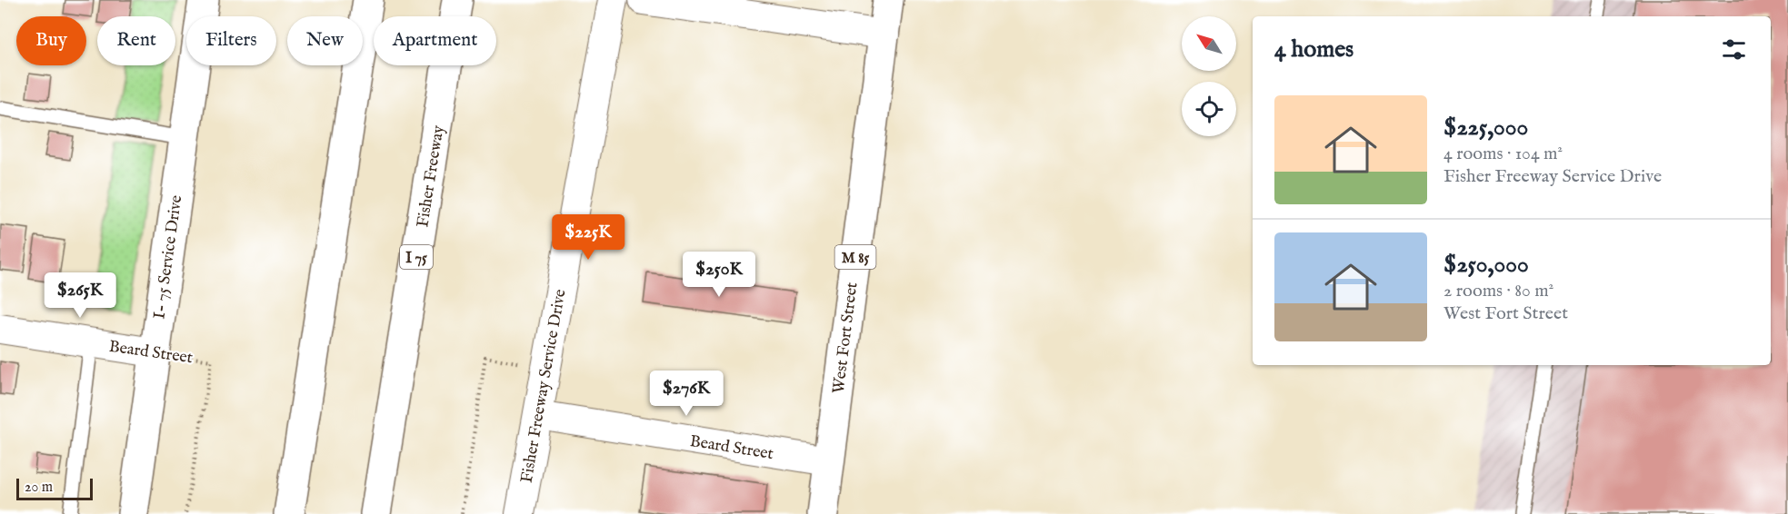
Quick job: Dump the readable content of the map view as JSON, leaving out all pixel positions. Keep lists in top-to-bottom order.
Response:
{
  "streets": {
    "main road": [
      "Fisher Freeway",
      "I- 75 Service Drive",
      "I 75",
      "M 85",
      "West Fort Street"
    ],
    "street": ["Beard Street", "Fisher Freeway Service Drive"]
  },
  "crossings": [
    ["I- 75 Service Drive", "Beard Street"],
    ["West Fort Street", "Beard Street"],
    ["Beard Street", "Fisher Freeway Service Drive"]
  ],
  "scale_bar": "20 m",
  "north": "top left",
  "page": {
    "chip": [
      "Buy",
      "Rent",
      "Filters",
      "New",
      "Apartment"
    ],
    "heading": "4 homes",
    "list": [
      {
        "name": "$225,000",
        "note": "4 rooms · 104 m² · Fisher Freeway Service Drive"
      },
      {
        "name": "$250,000",
        "note": "2 rooms · 80 m² · West Fort Street"
      }
    ],
    "price": [
      "$225K",
      "$250K",
      "$265K",
      "$276K"
    ],
    "scale": "20 m"
  }
}
